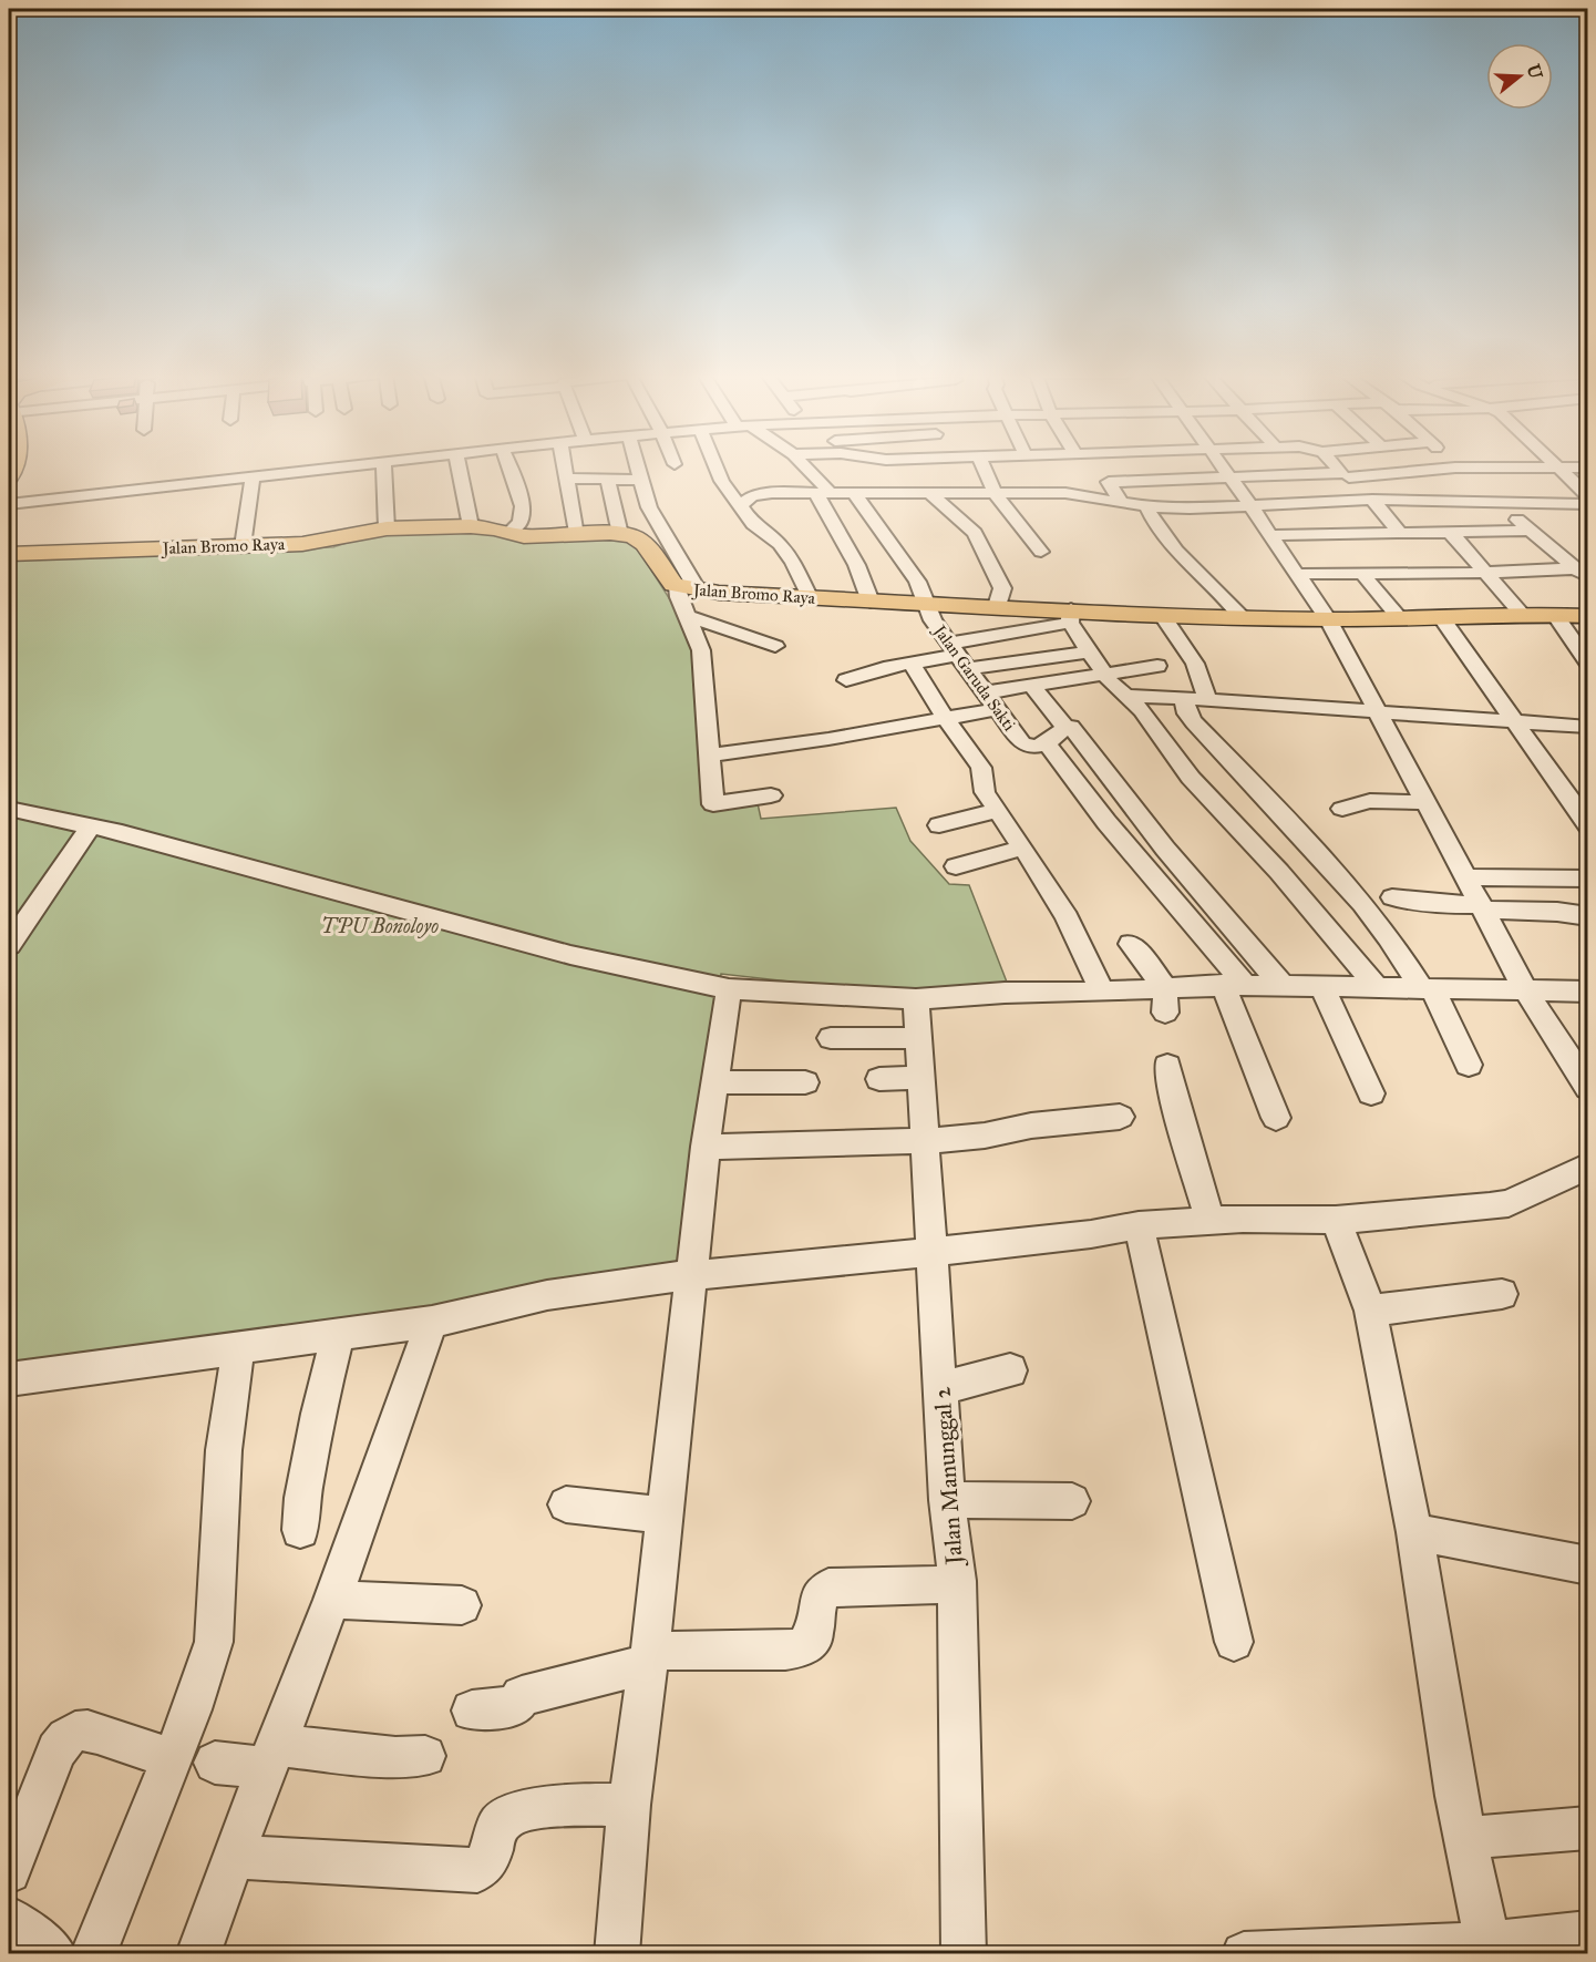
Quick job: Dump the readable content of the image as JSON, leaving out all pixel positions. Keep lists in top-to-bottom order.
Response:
{
  "streets": {
    "main road": ["Jalan Bromo Raya"],
    "street": ["Jalan Garuda Sakti", "Jalan Manunggal 2"]
  },
  "crossings": [
    ["Jalan Bromo Raya", "Jalan Garuda Sakti"]
  ],
  "parks": ["TPU Bonoloyo"],
  "north": "right"
}
